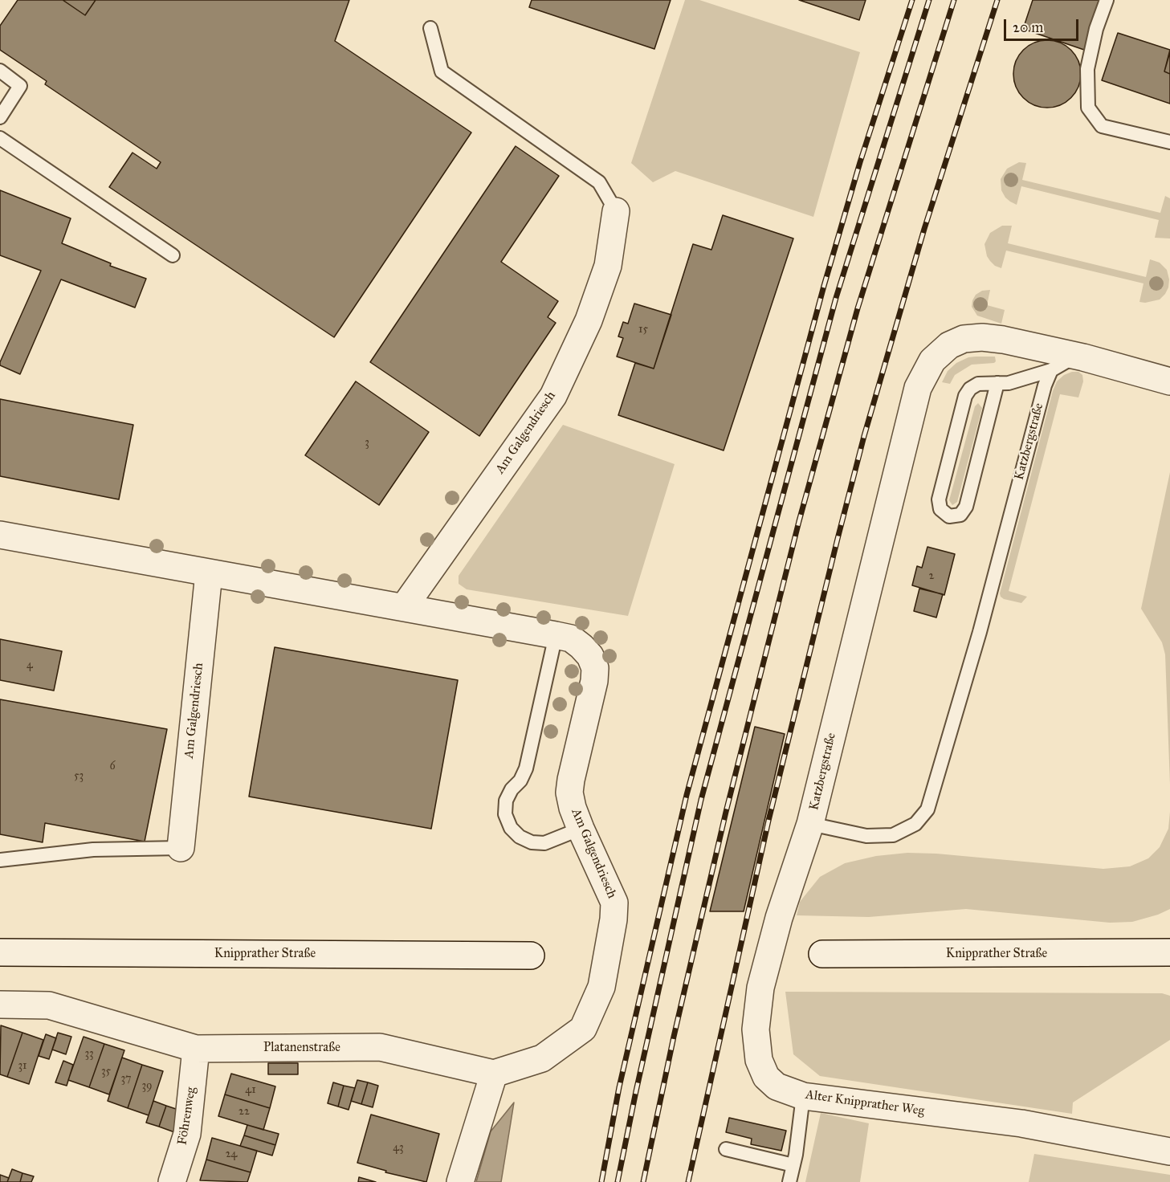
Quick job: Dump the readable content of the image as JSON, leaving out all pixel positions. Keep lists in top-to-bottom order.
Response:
{
  "streets": {
    "street": [
      "Am Galgendriesch",
      "Katzbergstraße",
      "Knipprather Straße",
      "Platanenstraße",
      "Alter Knipprather Weg",
      "Föhrenweg"
    ]
  },
  "crossings": [
    ["Am Galgendriesch", "Platanenstraße"],
    ["Katzbergstraße", "Alter Knipprather Weg"],
    ["Platanenstraße", "Föhrenweg"]
  ],
  "house_numbers": [
    "15",
    "3",
    "2",
    "4",
    "6",
    "53",
    "33",
    "31",
    "35",
    "37",
    "39",
    "41",
    "22",
    "43",
    "24"
  ],
  "scale_bar": "20 m"
}
